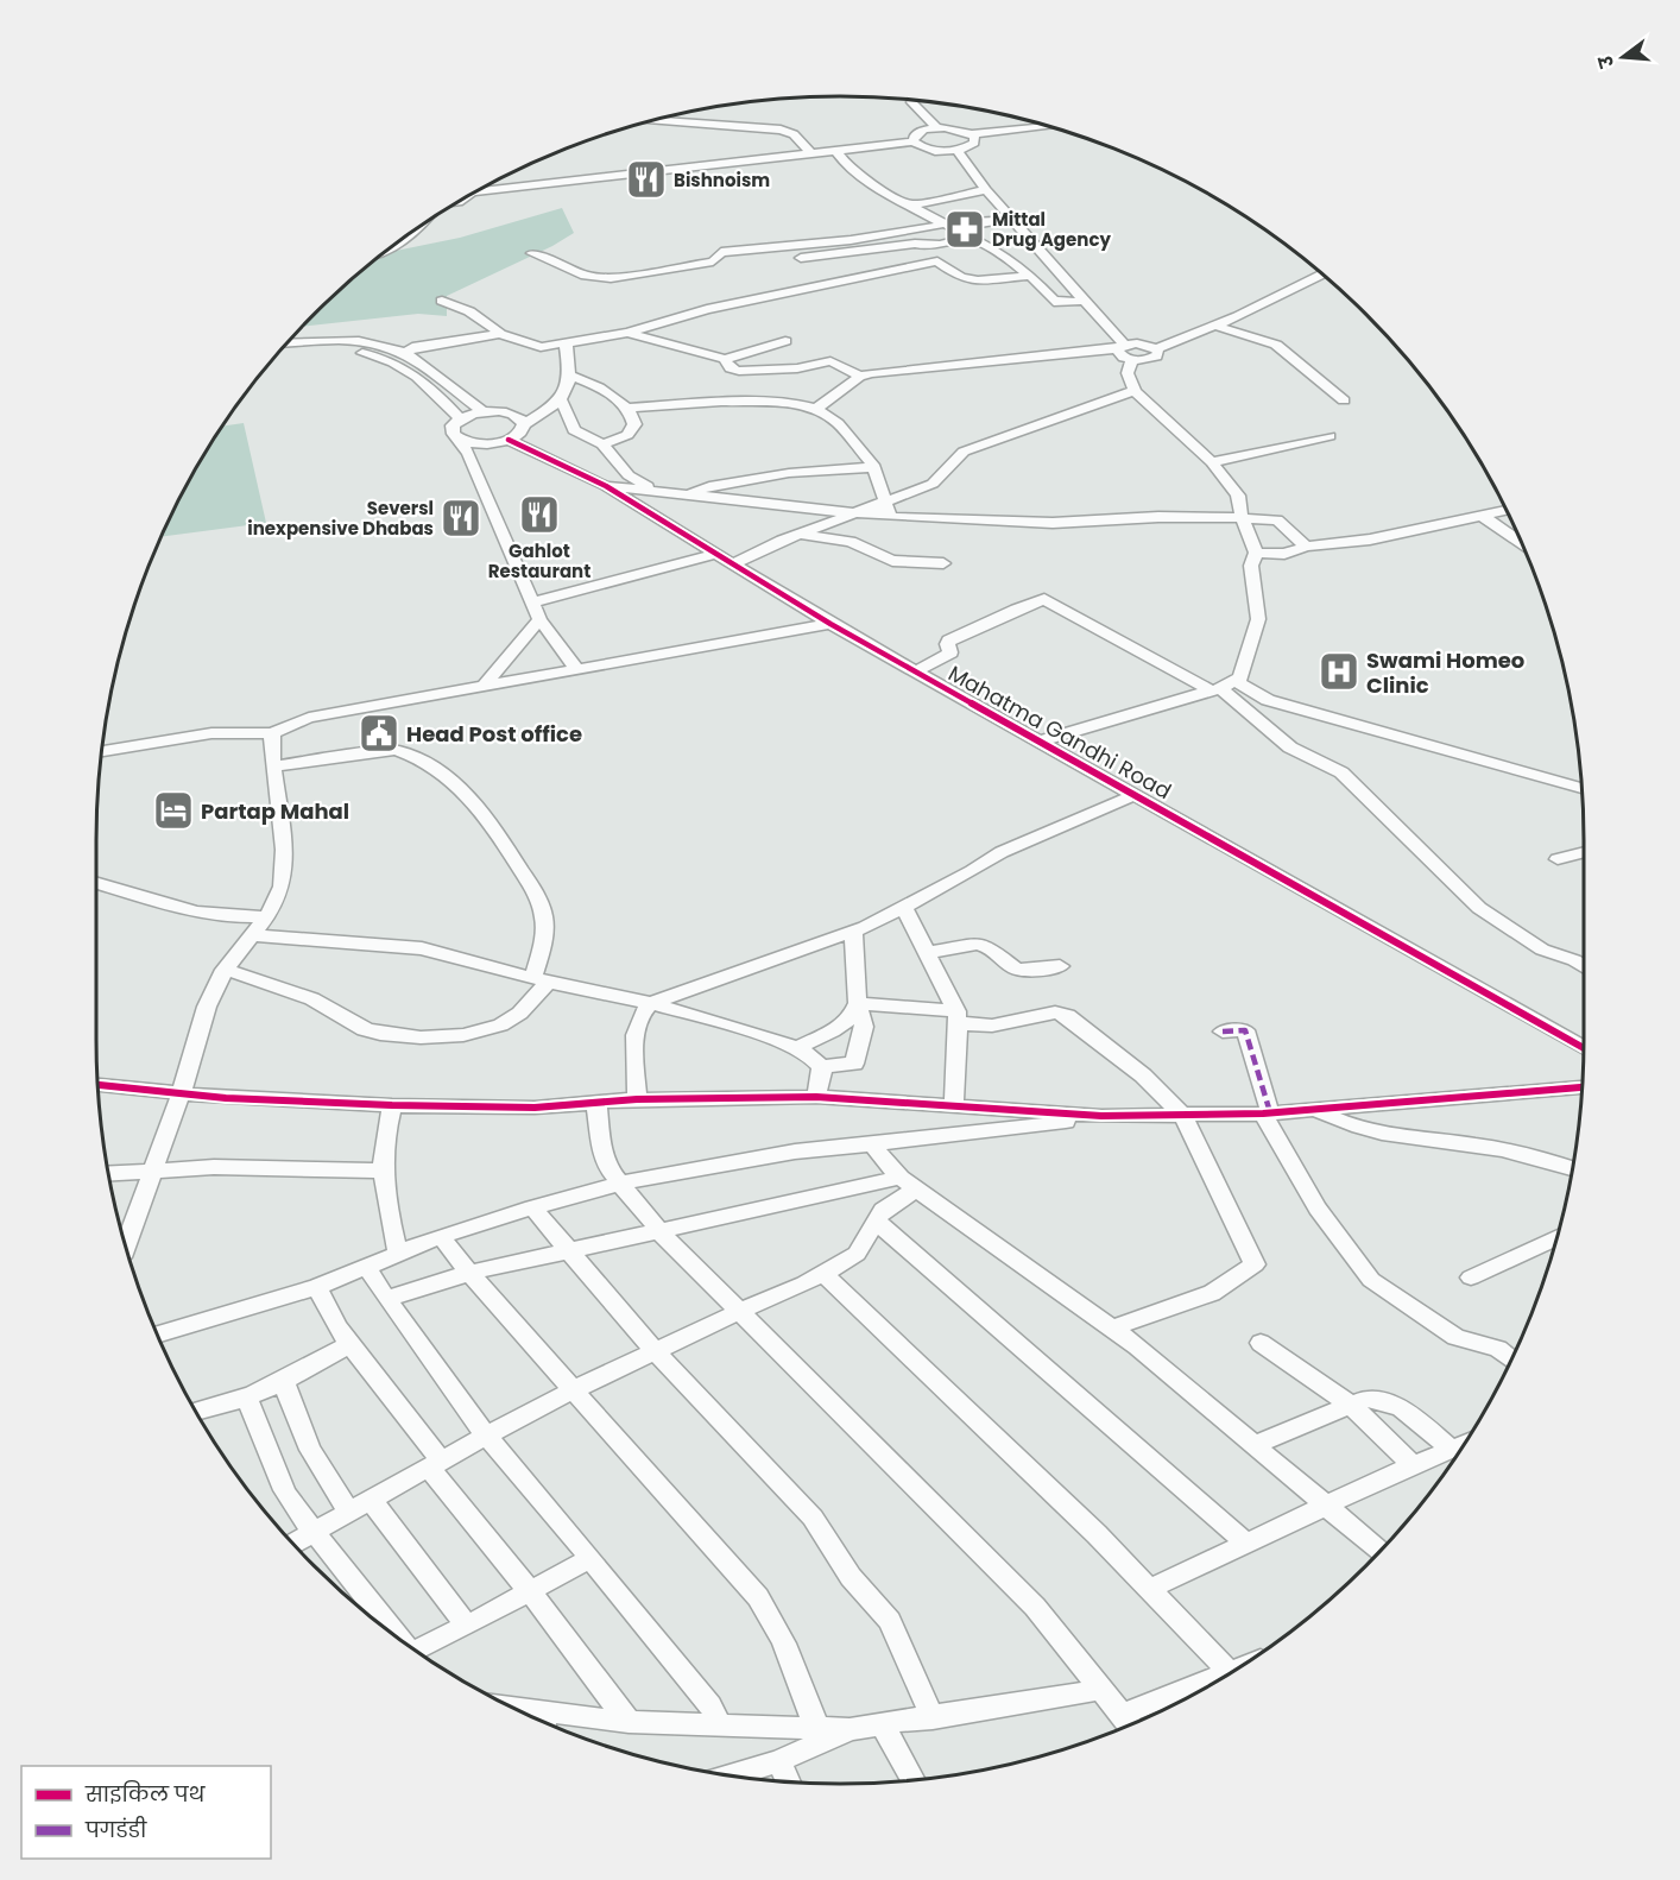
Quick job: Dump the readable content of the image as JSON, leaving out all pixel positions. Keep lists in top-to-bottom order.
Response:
{
  "streets": {
    "street": ["Mahatma Gandhi Road"]
  },
  "places": {
    "restaurant": ["Bishnoism", "Gahlot Restaurant", "Seversl inexpensive Dhabas"],
    "pharmacy": ["Mittal Drug Agency"],
    "hospital": ["Swami Homeo Clinic"],
    "public building": ["Head Post office"],
    "hotel": ["Partap Mahal"]
  },
  "legend": ["साइकिल पथ", "पगडंडी"],
  "north": "left"
}
